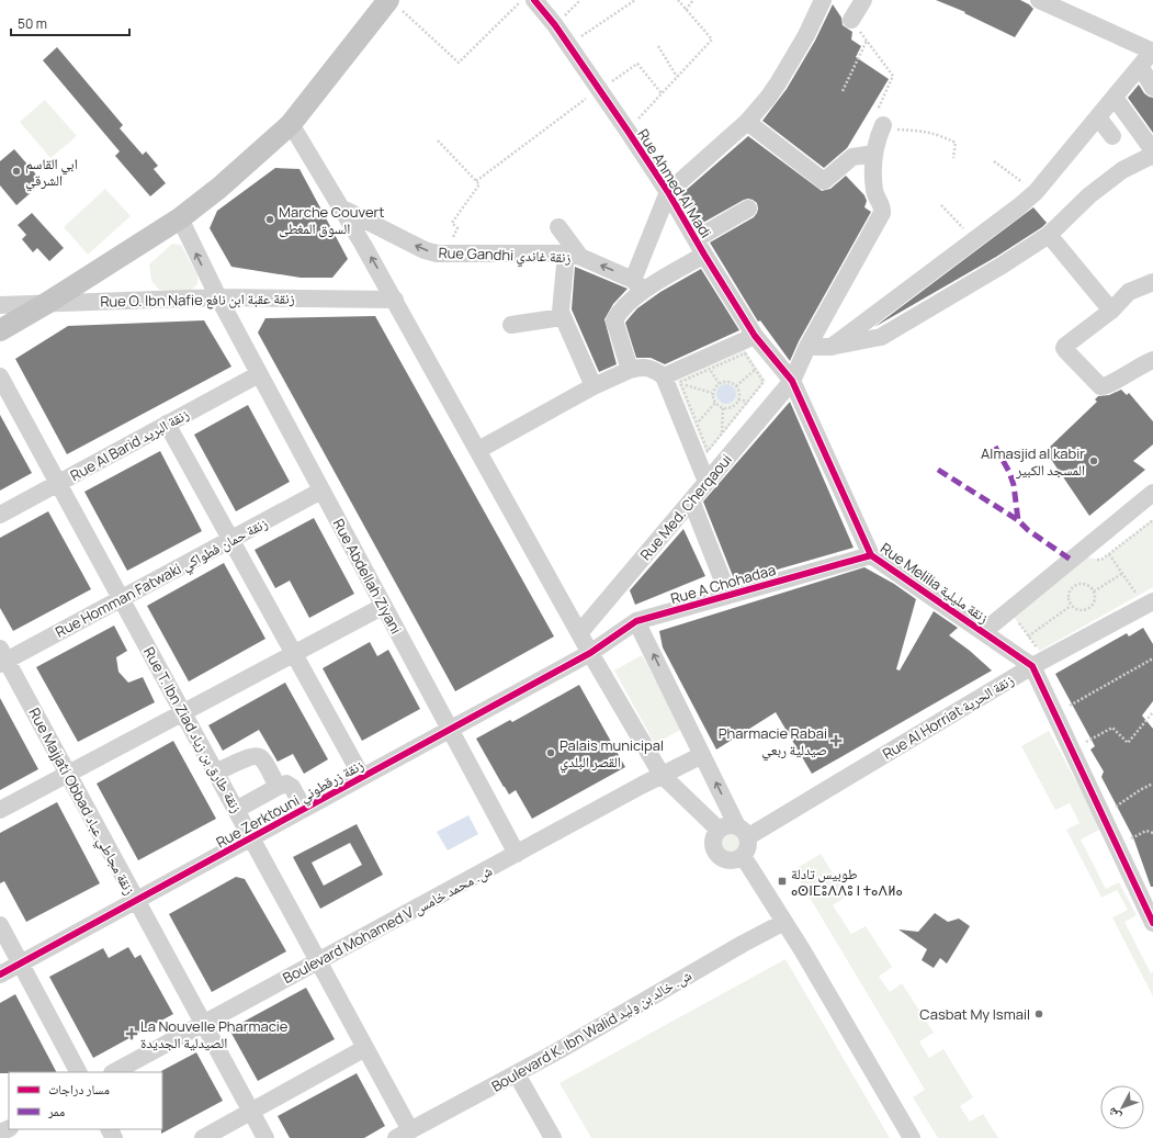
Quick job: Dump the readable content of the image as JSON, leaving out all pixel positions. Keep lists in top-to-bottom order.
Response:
{
  "streets": {
    "street": [
      "Rue Ahmed Al Madi",
      "Rue Gandhi زنقة غاندي",
      "Rue O. Ibn Nafie زنقة عقبة ابن نافع",
      "Rue Al Barid زنقة البريد",
      "Rue Med. Cherqaoui",
      "Rue Abdellah Ziyani",
      "Rue Homman Fatwaki زنقة حمان فطواكي",
      "Rue Melilia زنقة مليلية",
      "Rue A Chohadaa",
      "Rue Al Horriat زنقة الحرية",
      "Rue T. Ibn Ziad زنقة طارق بن زياد",
      "Rue Majjati Obbad زنقة مجاطي عباد",
      "Rue Zerktouni زنقة زرقطوني",
      "Boulevard Mohamed V ش. محمد خامس",
      "Boulevard K. Ibn Walid ش. خالد بن وليد"
    ]
  },
  "crossings": [
    ["Rue Ahmed Al Madi", "Rue Med. Cherqaoui"],
    ["Rue Ahmed Al Madi", "Rue Melilia زنقة مليلية"],
    ["Rue O. Ibn Nafie زنقة عقبة ابن نافع", "Rue Abdellah Ziyani"],
    ["Rue Al Barid زنقة البريد", "Rue Abdellah Ziyani"],
    ["Rue Al Barid زنقة البريد", "Rue T. Ibn Ziad زنقة طارق بن زياد"],
    ["Rue Med. Cherqaoui", "Rue Melilia زنقة مليلية"],
    ["Rue Abdellah Ziyani", "Rue Homman Fatwaki زنقة حمان فطواكي"],
    ["Rue Abdellah Ziyani", "Rue Zerktouni زنقة زرقطوني"],
    ["Rue Abdellah Ziyani", "Boulevard Mohamed V ش. محمد خامس"],
    ["Rue Homman Fatwaki زنقة حمان فطواكي", "Rue T. Ibn Ziad زنقة طارق بن زياد"],
    ["Rue Homman Fatwaki زنقة حمان فطواكي", "Rue Majjati Obbad زنقة مجاطي عباد"],
    ["Rue Melilia زنقة مليلية", "Rue A Chohadaa"],
    ["Rue Melilia زنقة مليلية", "Rue Al Horriat زنقة الحرية"],
    ["Rue A Chohadaa", "Rue Zerktouni زنقة زرقطوني"],
    ["Rue T. Ibn Ziad زنقة طارق بن زياد", "Rue Zerktouni زنقة زرقطوني"],
    ["Rue T. Ibn Ziad زنقة طارق بن زياد", "Boulevard Mohamed V ش. محمد خامس"],
    ["Rue T. Ibn Ziad زنقة طارق بن زياد", "Boulevard K. Ibn Walid ش. خالد بن وليد"],
    ["Rue Majjati Obbad زنقة مجاطي عباد", "Rue Zerktouni زنقة زرقطوني"],
    ["Rue Majjati Obbad زنقة مجاطي عباد", "Boulevard Mohamed V ش. محمد خامس"]
  ],
  "one_way": ["Rue Gandhi زنقة غاندي"],
  "places": {
    "other": [
      "ابي القاسم الشرقي",
      "Marche Couvert السوق المغطى",
      "Almasjid al kabir المسجد الكبير",
      "Palais municipal القصر البلدي",
      "Casbat My Ismail"
    ],
    "health": ["Pharmacie Rabai صيدلية ربعي", "La Nouvelle Pharmacie الصيدلية الجديدة"],
    "transit": ["طوبيس تادلة ⴰⵙⵏⵎⵓⴷⴷⵓ ⵏ ⵜⴰⴷⵍⴰ"]
  },
  "legend": ["مسار دراجات", "ممر"],
  "scale_bar": "50 m",
  "north": "bottom left"
}
